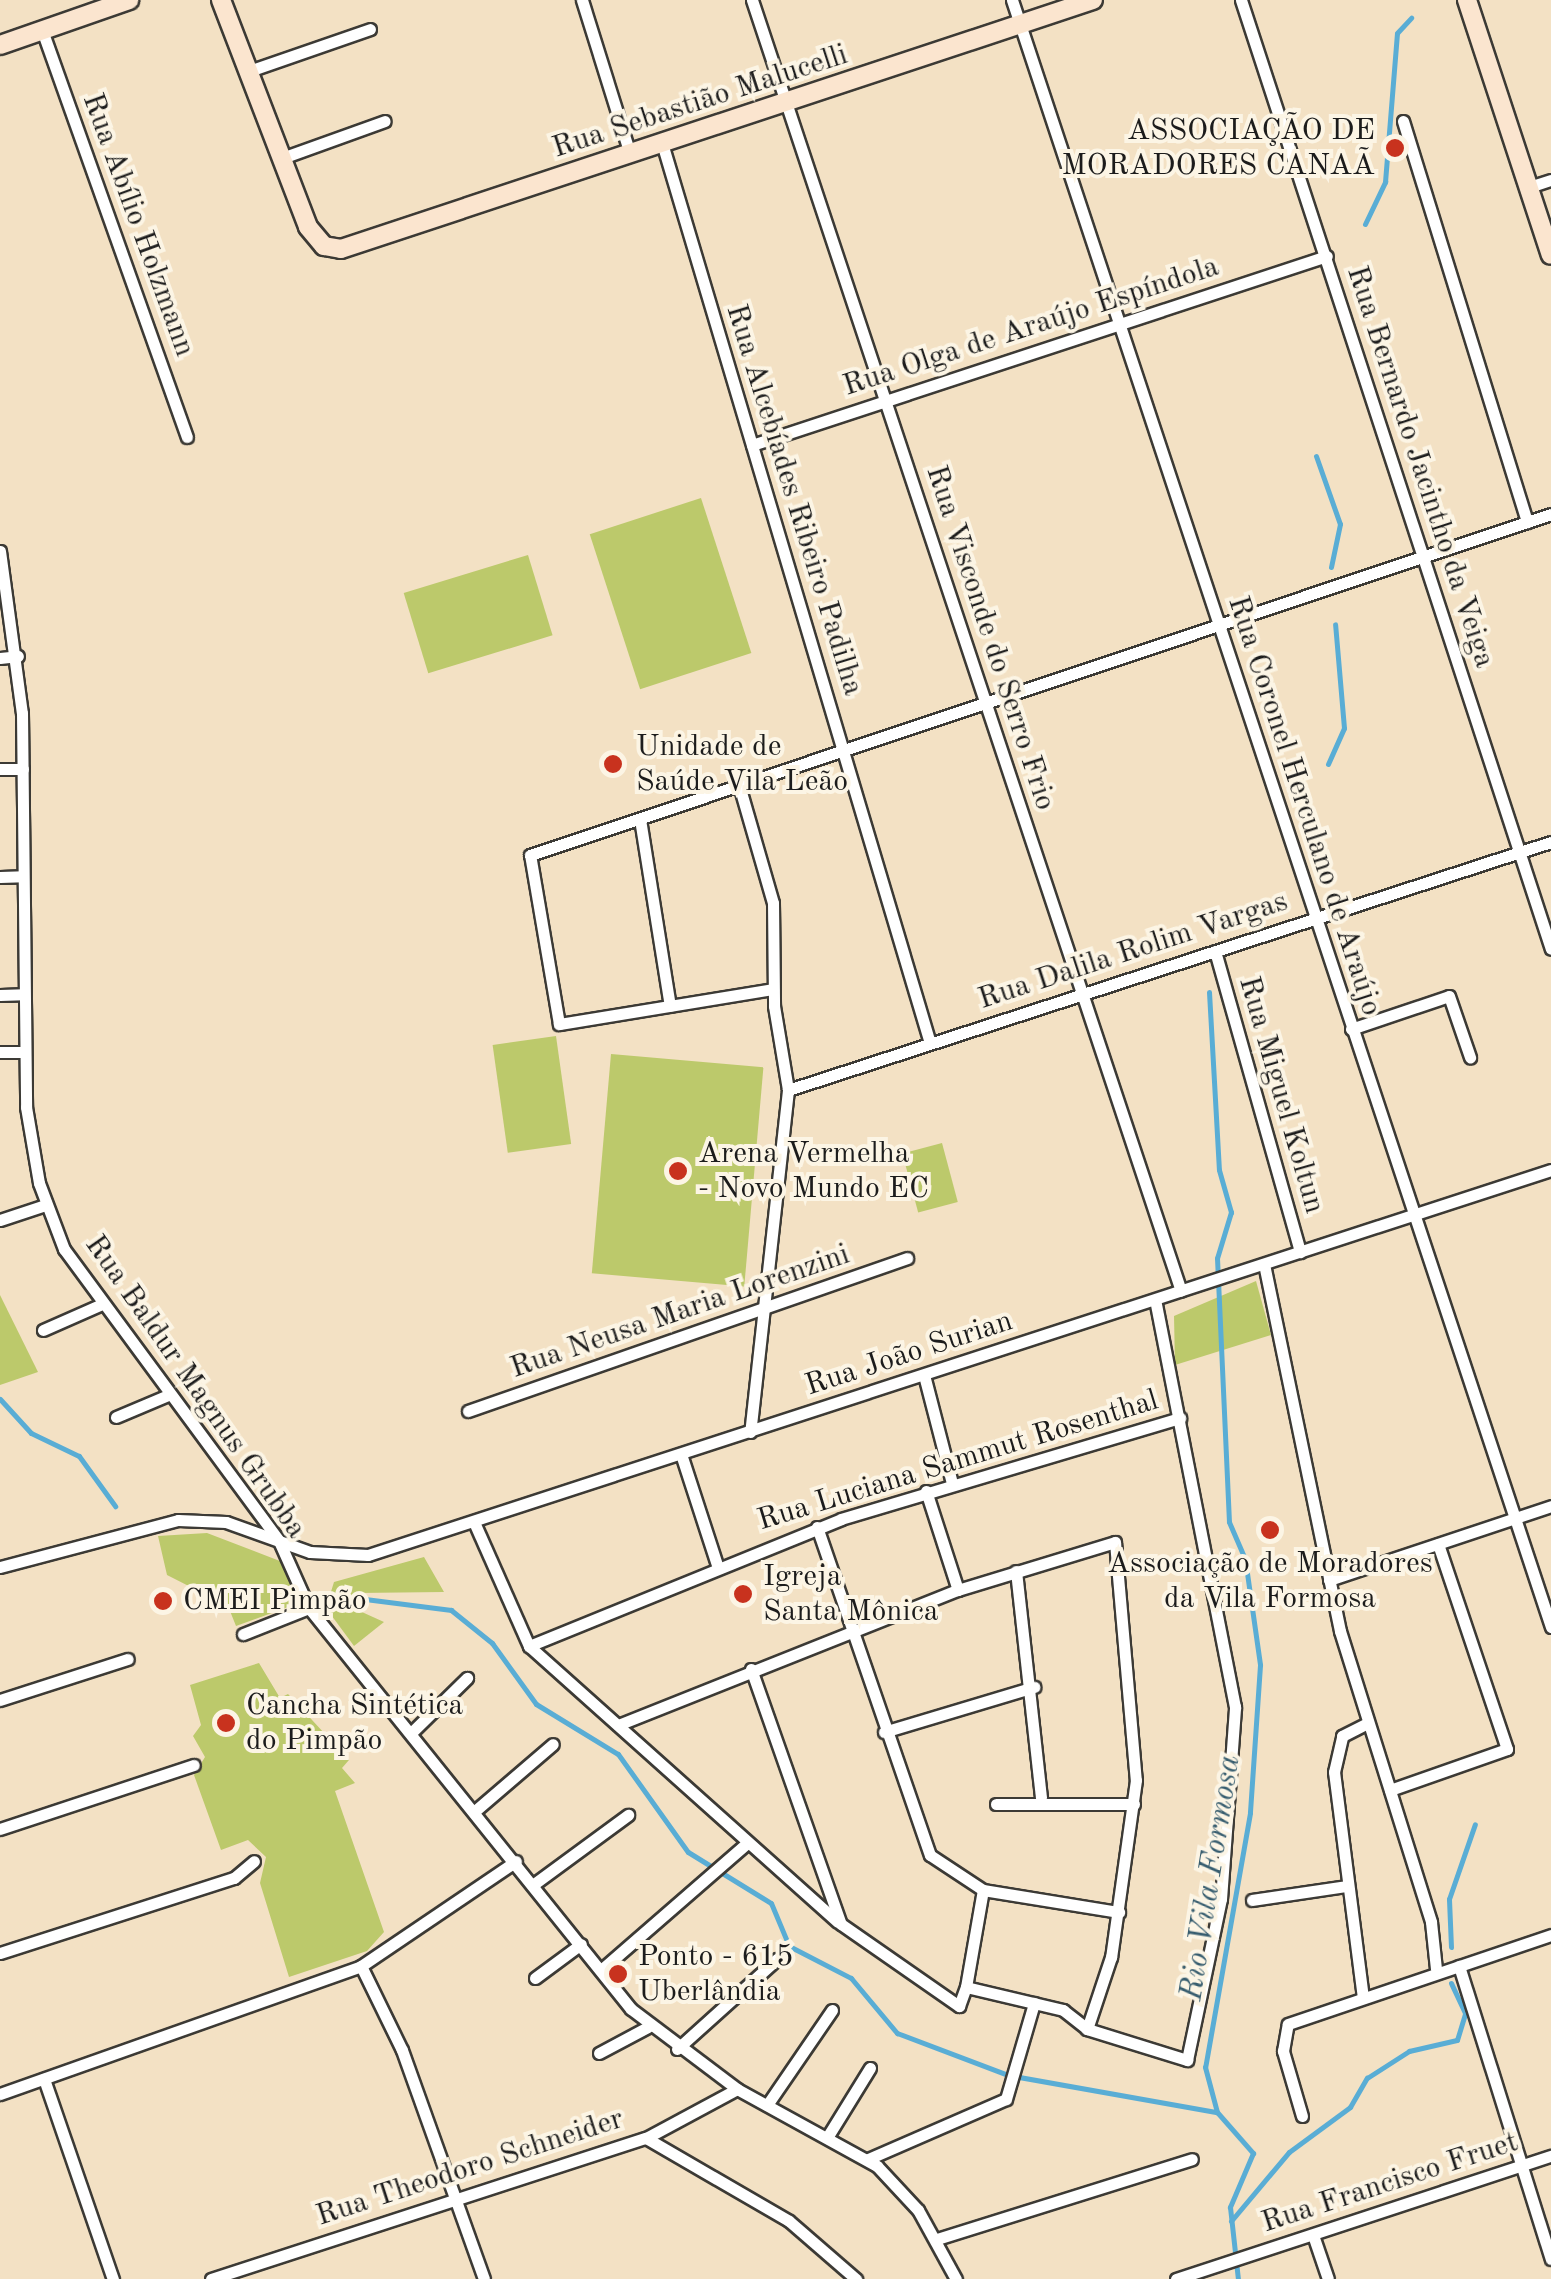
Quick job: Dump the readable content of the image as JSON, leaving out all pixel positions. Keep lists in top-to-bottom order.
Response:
{
  "streets": {
    "street": [
      "Rua Sebastião Malucelli",
      "Rua Abílio Holzmann",
      "Rua Olga de Araújo Espíndola",
      "Rua Bernardo Jacintho da Veiga",
      "Rua Alcebíades Ribeiro Padilha",
      "Rua Visconde do Serro Frio",
      "Rua Coronel Herculano de Araújo",
      "Rua Dalila Rolim Vargas",
      "Rua Miguel Koltun",
      "Rua Neusa Maria Lorenzini",
      "Rua João Surian",
      "Rua Baldur Magnus Grubba",
      "Rua Luciana Sammut Rosenthal",
      "Rua Theodoro Schneider",
      "Rua Francisco Fruet"
    ]
  },
  "crossings": [
    ["Rua Sebastião Malucelli", "Rua Alcebíades Ribeiro Padilha"],
    ["Rua Sebastião Malucelli", "Rua Visconde do Serro Frio"],
    ["Rua Sebastião Malucelli", "Rua Coronel Herculano de Araújo"],
    ["Rua Olga de Araújo Espíndola", "Rua Bernardo Jacintho da Veiga"],
    ["Rua Olga de Araújo Espíndola", "Rua Alcebíades Ribeiro Padilha"],
    ["Rua Olga de Araújo Espíndola", "Rua Visconde do Serro Frio"],
    ["Rua Olga de Araújo Espíndola", "Rua Coronel Herculano de Araújo"],
    ["Rua Bernardo Jacintho da Veiga", "Rua Dalila Rolim Vargas"],
    ["Rua Alcebíades Ribeiro Padilha", "Rua Dalila Rolim Vargas"],
    ["Rua Visconde do Serro Frio", "Rua Dalila Rolim Vargas"],
    ["Rua Visconde do Serro Frio", "Rua João Surian"],
    ["Rua Coronel Herculano de Araújo", "Rua Dalila Rolim Vargas"],
    ["Rua Coronel Herculano de Araújo", "Rua João Surian"],
    ["Rua Dalila Rolim Vargas", "Rua Miguel Koltun"],
    ["Rua Miguel Koltun", "Rua João Surian"],
    ["Rua João Surian", "Rua Baldur Magnus Grubba"],
    ["Rua Baldur Magnus Grubba", "Rua Theodoro Schneider"]
  ],
  "water": ["Rio Vila Formosa"],
  "places": [
    "ASSOCIAÇÃO DE MORADORES CANAÃ",
    "Unidade de Saúde Vila Leão",
    "Arena Vermelha - Novo Mundo EC",
    "Associação de Moradores da Vila Formosa",
    "Igreja Santa Mônica",
    "CMEI Pimpão",
    "Cancha Sintética do Pimpão",
    "Ponto - 615 Uberlândia"
  ]
}
